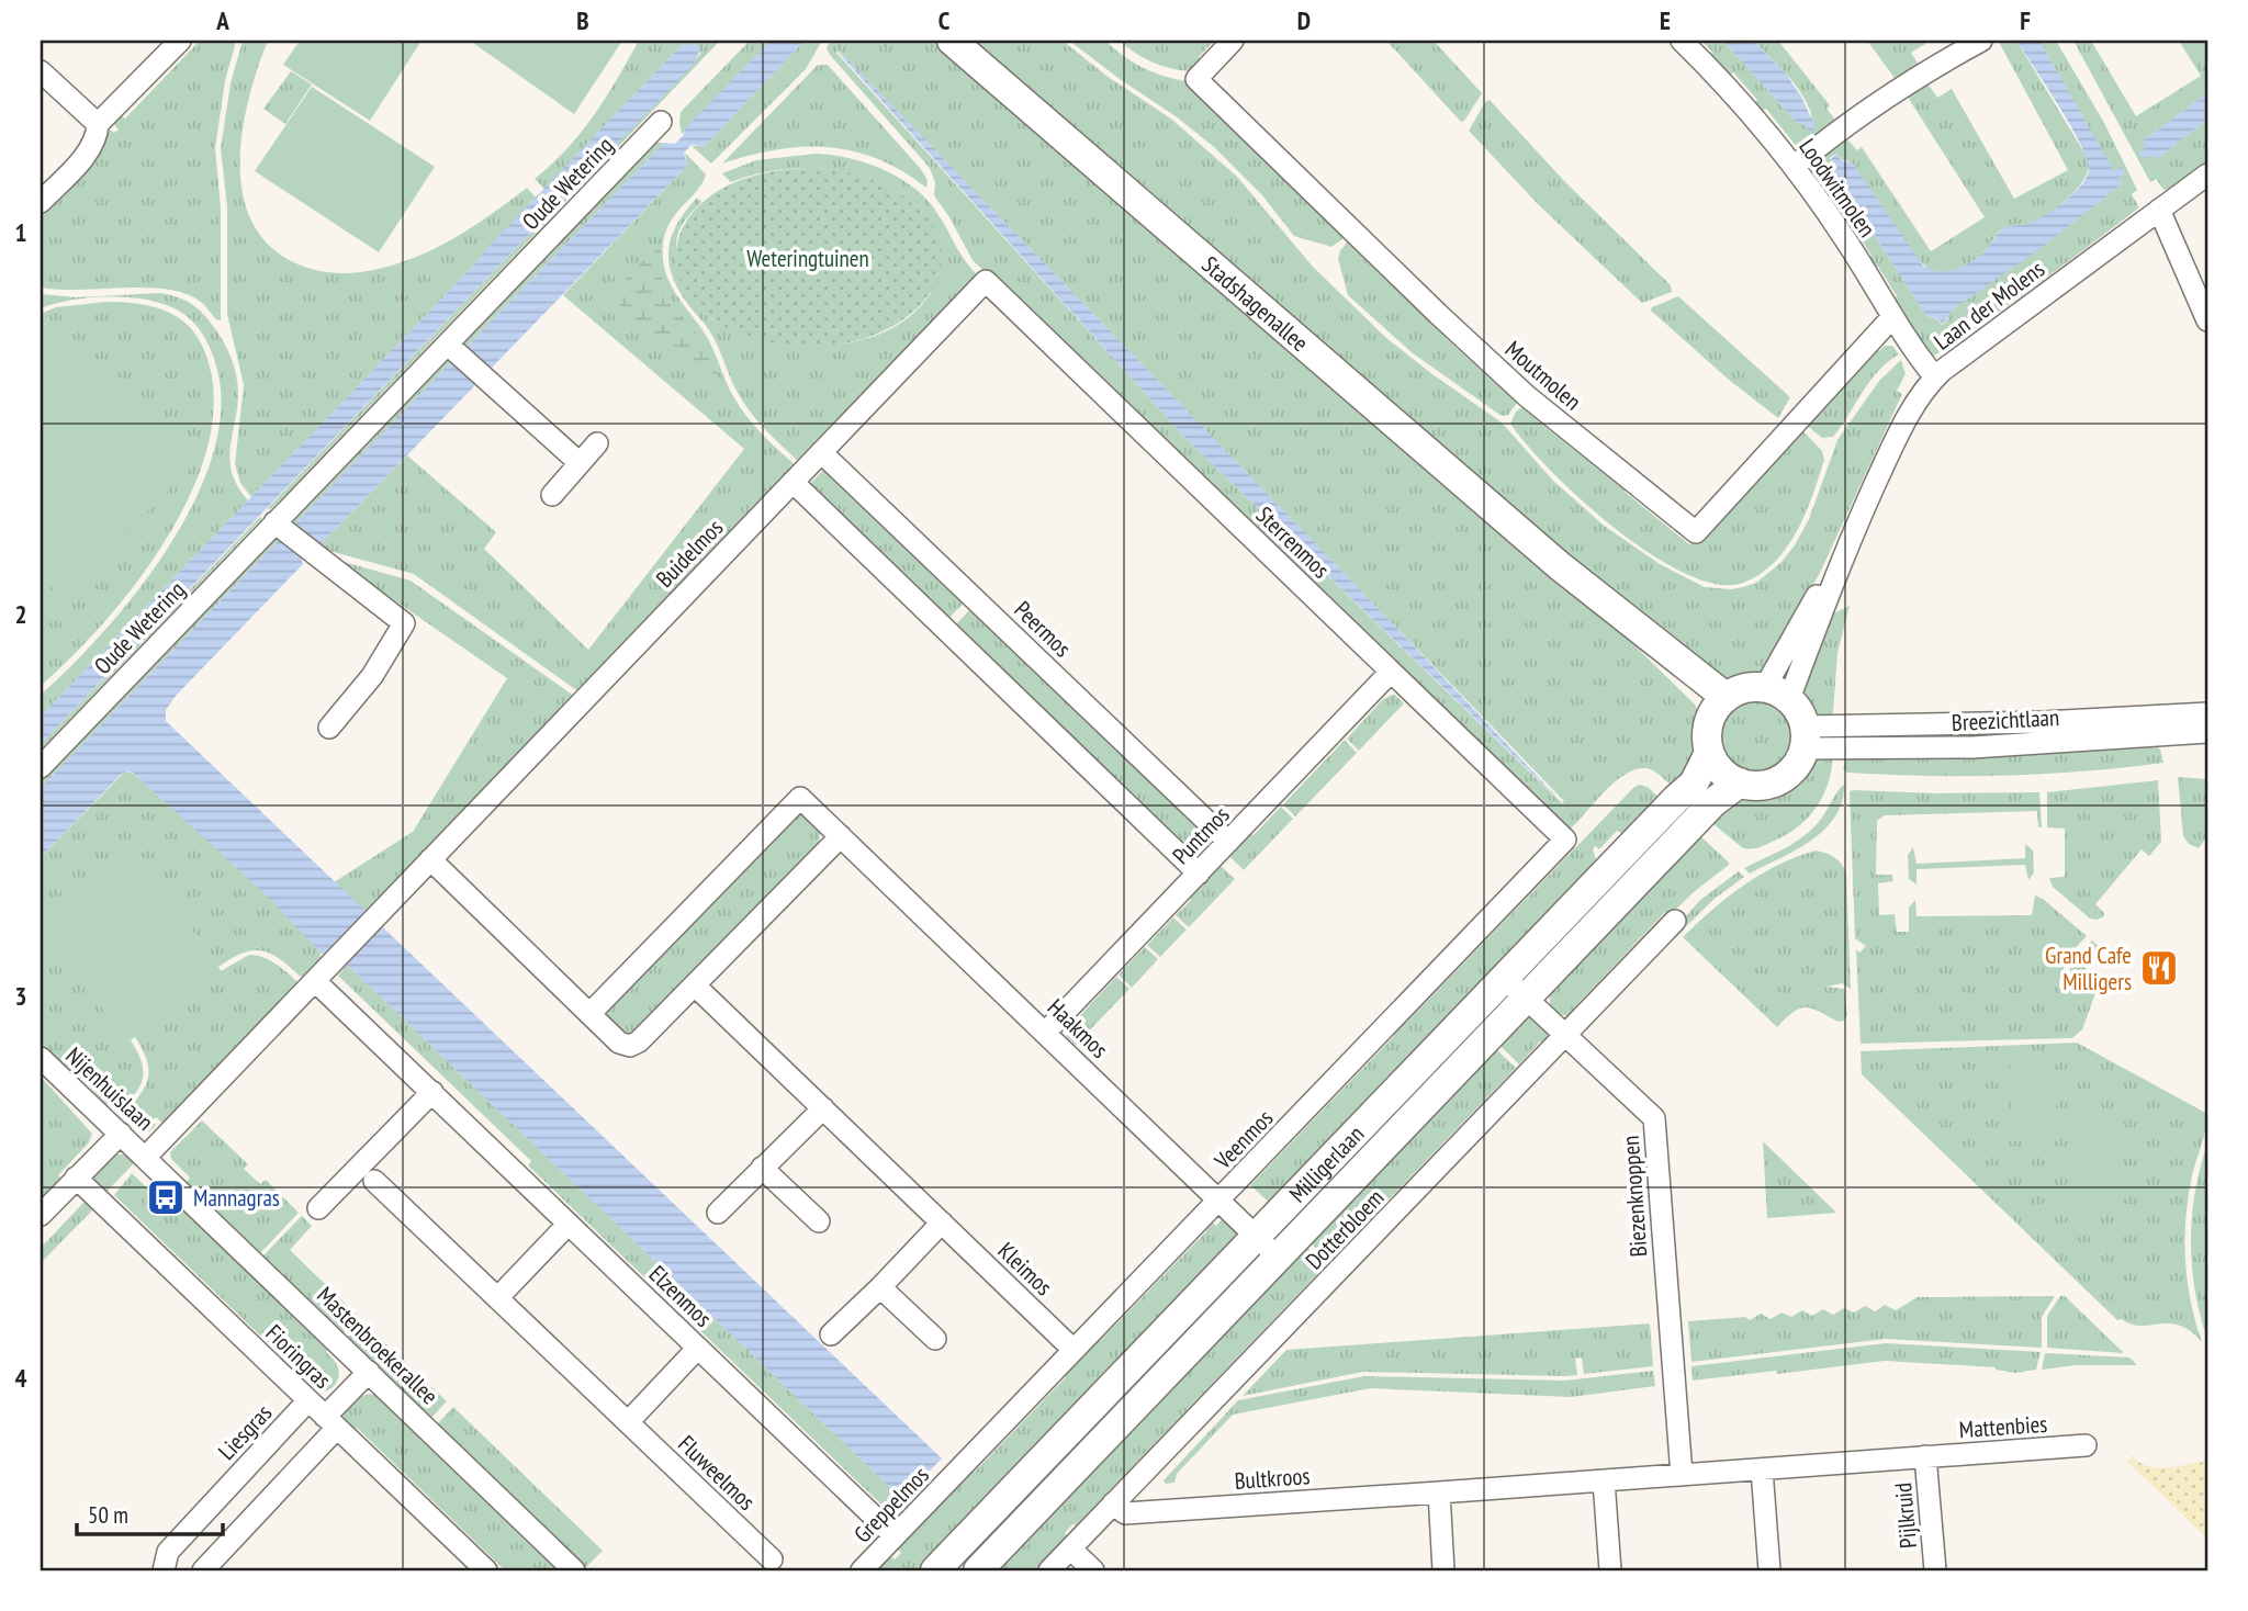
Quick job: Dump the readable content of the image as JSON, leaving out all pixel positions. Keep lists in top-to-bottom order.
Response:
{
  "streets": {
    "main road": ["Stadshagenallee", "Milligerlaan"],
    "street": [
      "Oude Wetering",
      "Loodwitmolen",
      "Laan der Molens",
      "Moutmolen",
      "Sterrenmos",
      "Buidelmos",
      "Peermos",
      "Breezichtlaan",
      "Puntmos",
      "Haakmos",
      "Nijenhuislaan",
      "Veenmos",
      "Biezenknoppen",
      "Dotterbloem",
      "Kleimos",
      "Elzenmos",
      "Mastenbroekerallee",
      "Fioringras",
      "Mattenbies",
      "Liesgras",
      "Fluweelmos",
      "Bultkroos",
      "Greppelmos",
      "Pijlkruid"
    ]
  },
  "crossings": [
    ["Loodwitmolen", "Laan der Molens"],
    ["Loodwitmolen", "Moutmolen"],
    ["Stadshagenallee", "Laan der Molens"],
    ["Stadshagenallee", "Breezichtlaan"],
    ["Stadshagenallee", "Milligerlaan"],
    ["Laan der Molens", "Breezichtlaan"],
    ["Laan der Molens", "Milligerlaan"],
    ["Sterrenmos", "Buidelmos"],
    ["Sterrenmos", "Puntmos"],
    ["Sterrenmos", "Veenmos"],
    ["Buidelmos", "Peermos"],
    ["Peermos", "Puntmos"],
    ["Breezichtlaan", "Milligerlaan"],
    ["Puntmos", "Haakmos"],
    ["Haakmos", "Veenmos"],
    ["Haakmos", "Milligerlaan"],
    ["Nijenhuislaan", "Mastenbroekerallee"],
    ["Veenmos", "Kleimos"],
    ["Veenmos", "Greppelmos"],
    ["Milligerlaan", "Biezenknoppen"],
    ["Biezenknoppen", "Dotterbloem"],
    ["Biezenknoppen", "Bultkroos"],
    ["Dotterbloem", "Bultkroos"],
    ["Elzenmos", "Greppelmos"],
    ["Fioringras", "Liesgras"],
    ["Mattenbies", "Bultkroos"],
    ["Mattenbies", "Pijlkruid"],
    ["Bultkroos", "Pijlkruid"]
  ],
  "parks": ["Weteringtuinen"],
  "places": {
    "restaurant": ["Grand Cafe Milligers"],
    "bus stop": ["Mannagras"]
  },
  "scale_bar": "50 m",
  "grid": {
    "columns": [
      "A",
      "B",
      "C",
      "D",
      "E",
      "F"
    ],
    "rows": [
      "1",
      "2",
      "3",
      "4"
    ]
  }
}
